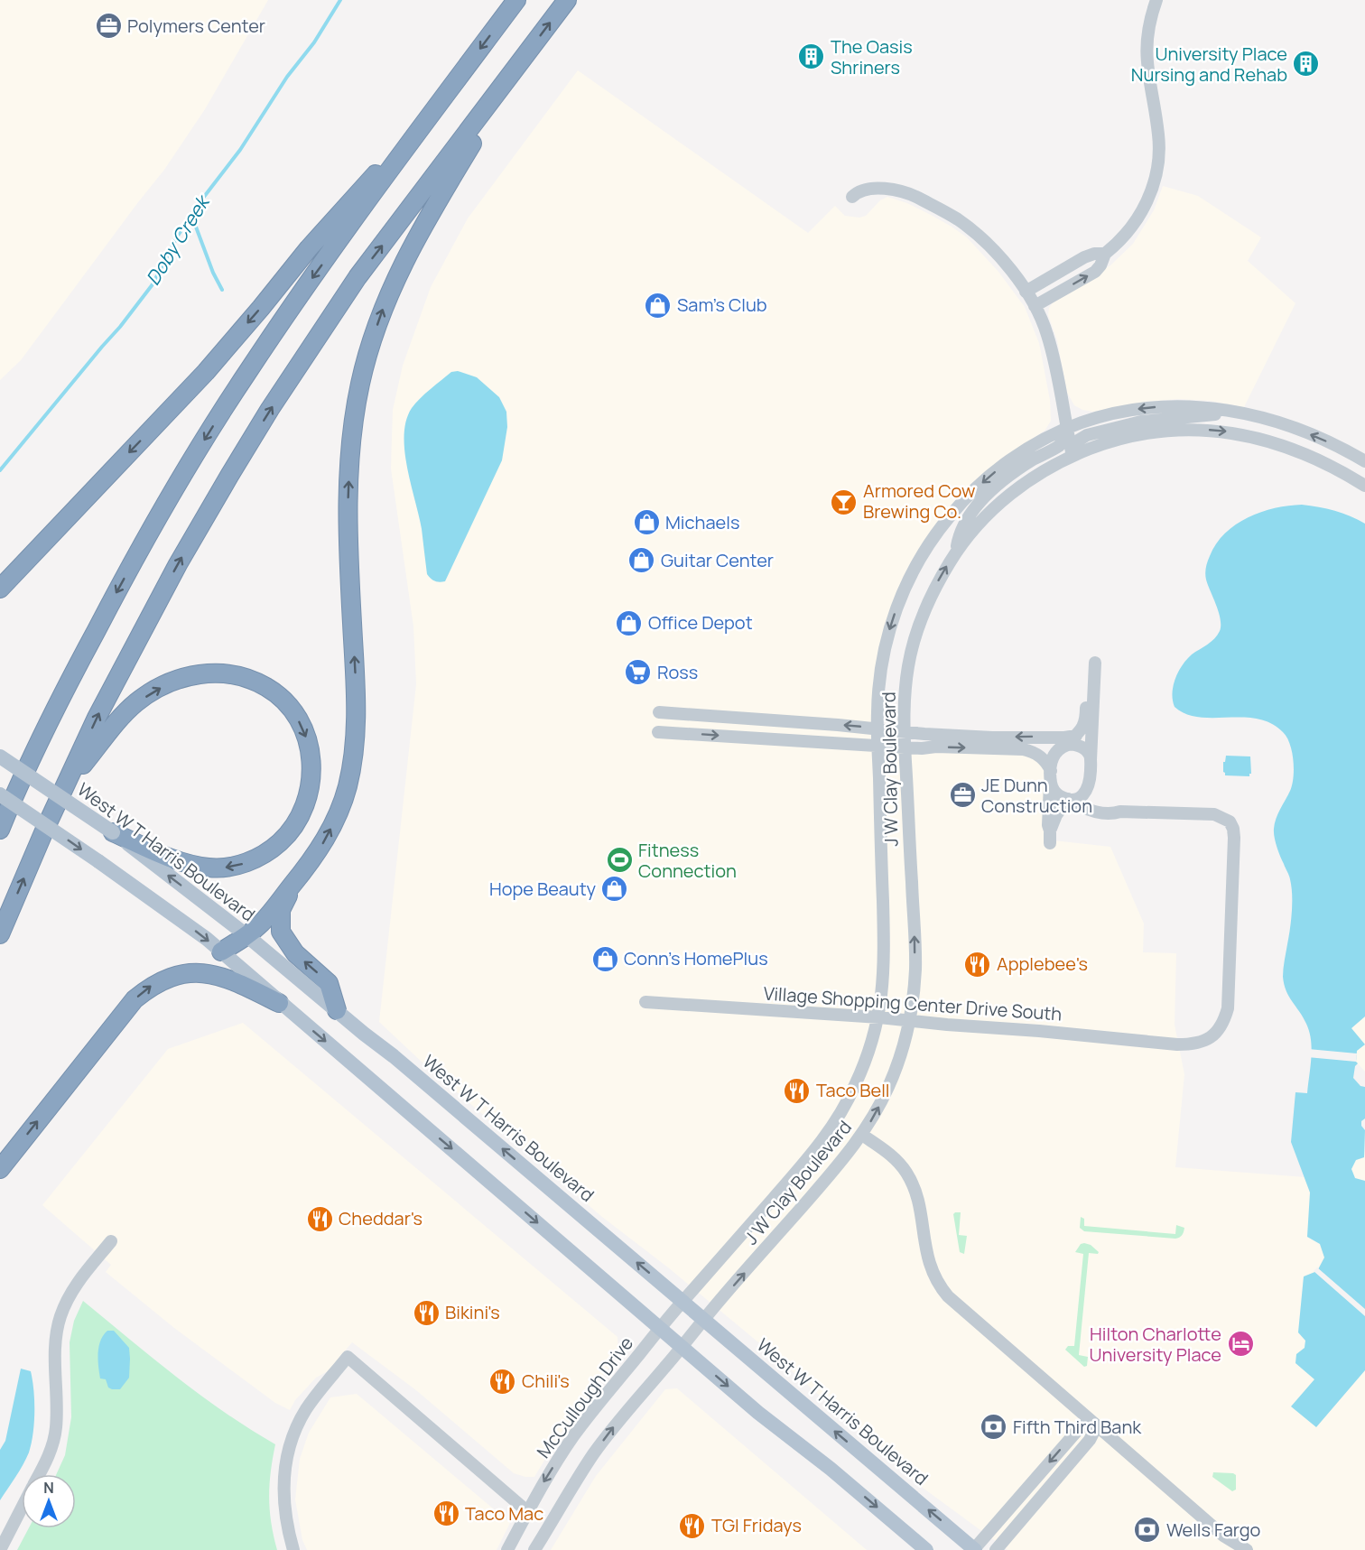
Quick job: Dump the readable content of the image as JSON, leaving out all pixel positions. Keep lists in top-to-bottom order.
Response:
{
  "streets": {
    "main road": ["West W T Harris Boulevard"],
    "street": ["J W Clay Boulevard", "Village Shopping Center Drive South", "McCullough Drive"]
  },
  "crossings": [
    ["J W Clay Boulevard", "West W T Harris Boulevard"],
    ["J W Clay Boulevard", "Village Shopping Center Drive South"],
    ["J W Clay Boulevard", "McCullough Drive"],
    ["West W T Harris Boulevard", "McCullough Drive"]
  ],
  "water": ["Doby Creek"],
  "places": {
    "office": ["Polymers Center", "JE Dunn Construction"],
    "building": ["The Oasis Shriners", "University Place Nursing and Rehab"],
    "shop": [
      "Sam's Club",
      "Michaels",
      "Guitar Center",
      "Office Depot",
      "Hope Beauty",
      "Conn's HomePlus"
    ],
    "bar": ["Armored Cow Brewing Co."],
    "supermarket": ["Ross"],
    "sports": ["Fitness Connection"],
    "restaurant": [
      "Applebee's",
      "Taco Bell",
      "Cheddar's",
      "Bikini's",
      "Chili's",
      "Taco Mac",
      "TGI Fridays"
    ],
    "hotel": ["Hilton Charlotte University Place"],
    "bank": ["Fifth Third Bank", "Wells Fargo"]
  },
  "north": "top"
}
